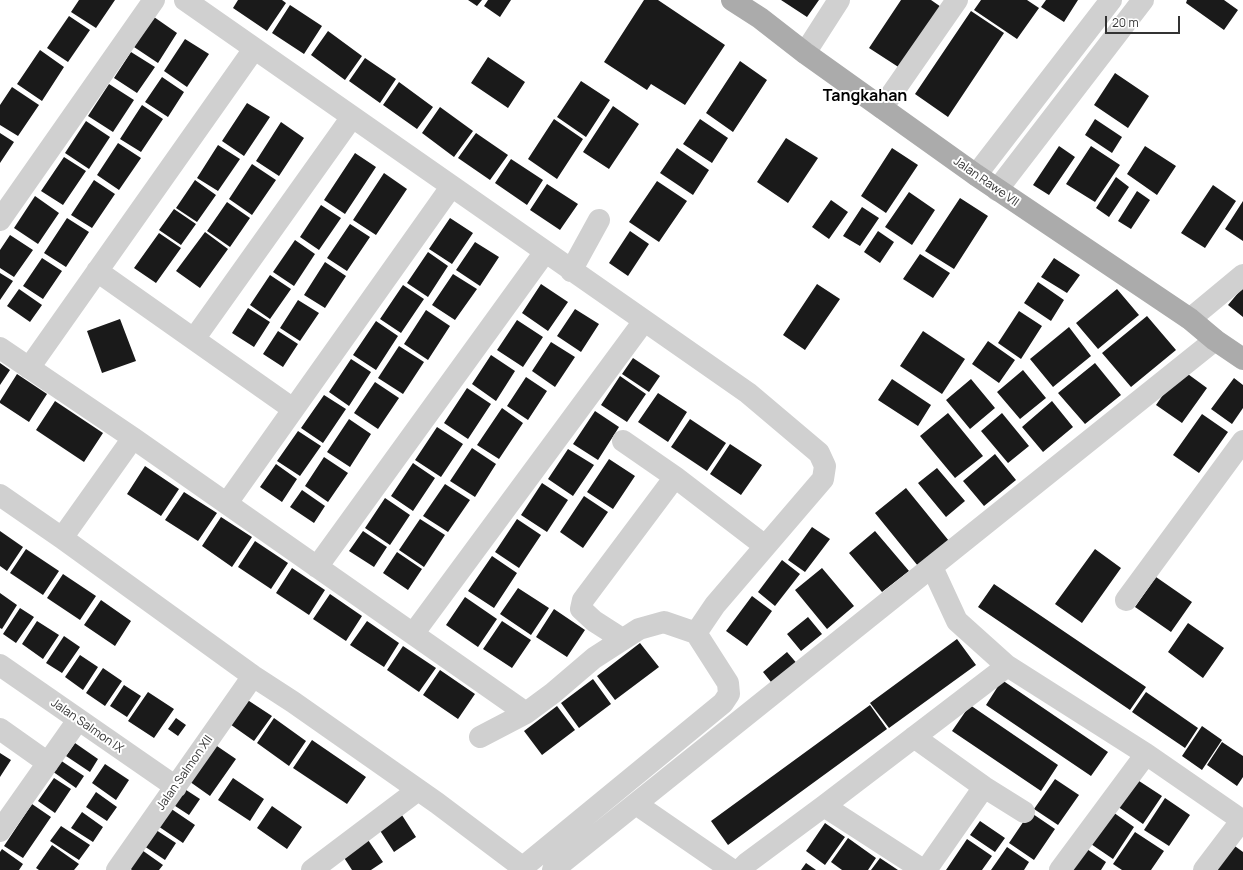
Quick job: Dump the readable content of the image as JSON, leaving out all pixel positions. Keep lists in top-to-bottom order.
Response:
{
  "streets": {
    "main road": ["Jalan Rawe VII"],
    "street": ["Jalan Salmon IX", "Jalan Salmon XII"]
  },
  "crossings": [
    ["Jalan Salmon IX", "Jalan Salmon XII"]
  ],
  "districts": ["Tangkahan"],
  "scale_bar": "20 m"
}
